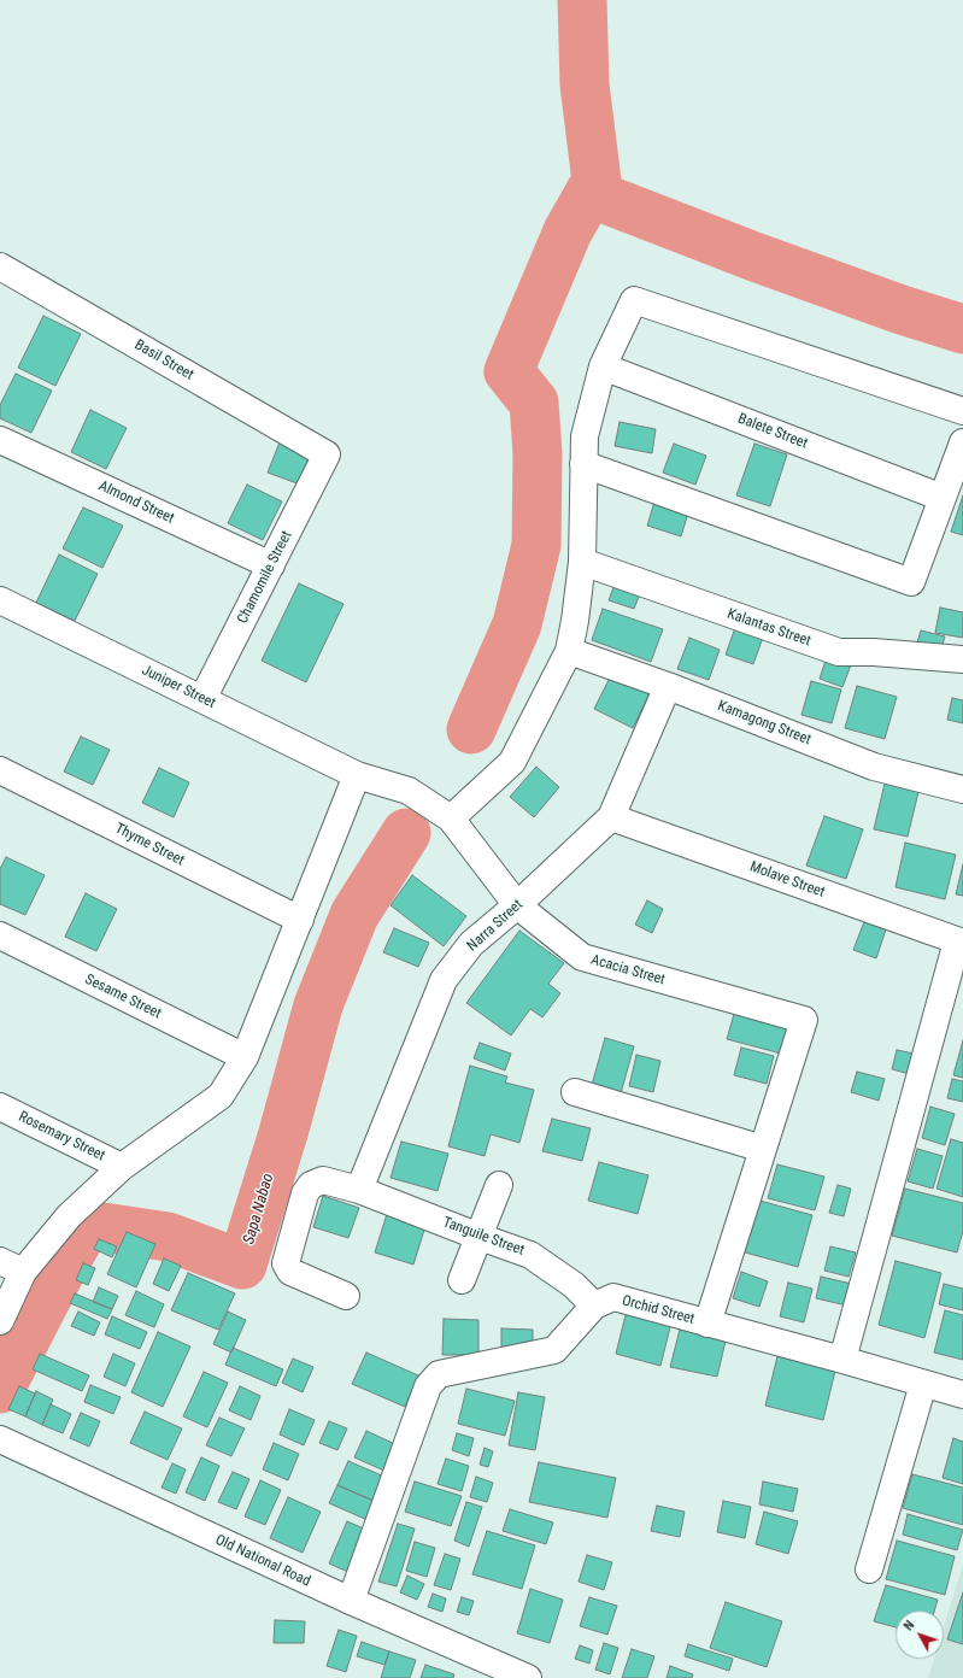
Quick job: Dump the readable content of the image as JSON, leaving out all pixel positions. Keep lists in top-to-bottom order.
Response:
{
  "streets": {
    "street": [
      "Basil Street",
      "Balete Street",
      "Almond Street",
      "Chamomile Street",
      "Kalantas Street",
      "Juniper Street",
      "Kamagong Street",
      "Thyme Street",
      "Molave Street",
      "Narra Street",
      "Acacia Street",
      "Sesame Street",
      "Rosemary Street",
      "Tanguile Street",
      "Orchid Street",
      "Old National Road"
    ]
  },
  "crossings": [
    ["Basil Street", "Chamomile Street"],
    ["Almond Street", "Chamomile Street"],
    ["Chamomile Street", "Juniper Street"],
    ["Juniper Street", "Acacia Street"],
    ["Kamagong Street", "Narra Street"],
    ["Molave Street", "Narra Street"],
    ["Narra Street", "Acacia Street"],
    ["Narra Street", "Tanguile Street"],
    ["Tanguile Street", "Orchid Street"],
    ["Orchid Street", "Old National Road"]
  ],
  "water": ["Sapa Nabao"],
  "north": "top left"
}
